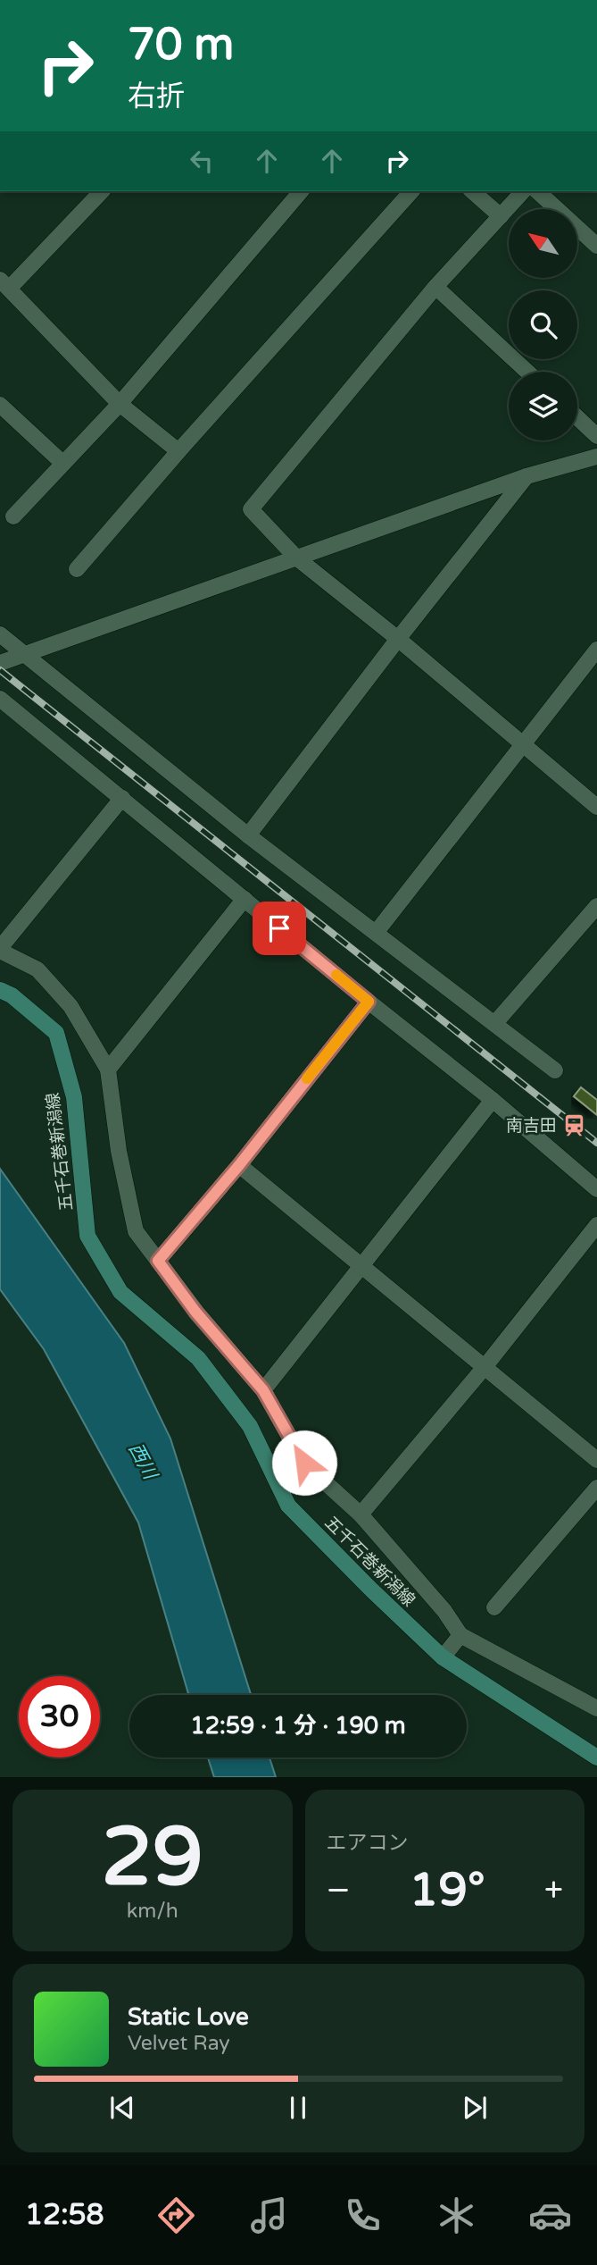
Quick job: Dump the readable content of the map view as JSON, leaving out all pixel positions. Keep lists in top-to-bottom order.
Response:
{
  "streets": {
    "main road": ["五千石巻新潟線"]
  },
  "water": ["西川"],
  "places": {
    "station": ["南吉田"]
  },
  "north": "top left",
  "page": {
    "turn": ["70 m", "右折"],
    "limit": "30",
    "trip": "12:59 · 1 分 · 190 m",
    "tile": [
      ["29", "km/h"],
      "エアコン"
    ],
    "heat": ["−", "19°", "+"],
    "song": ["Static Love", "Velvet Ray"],
    "tabs": "12:58"
  }
}
